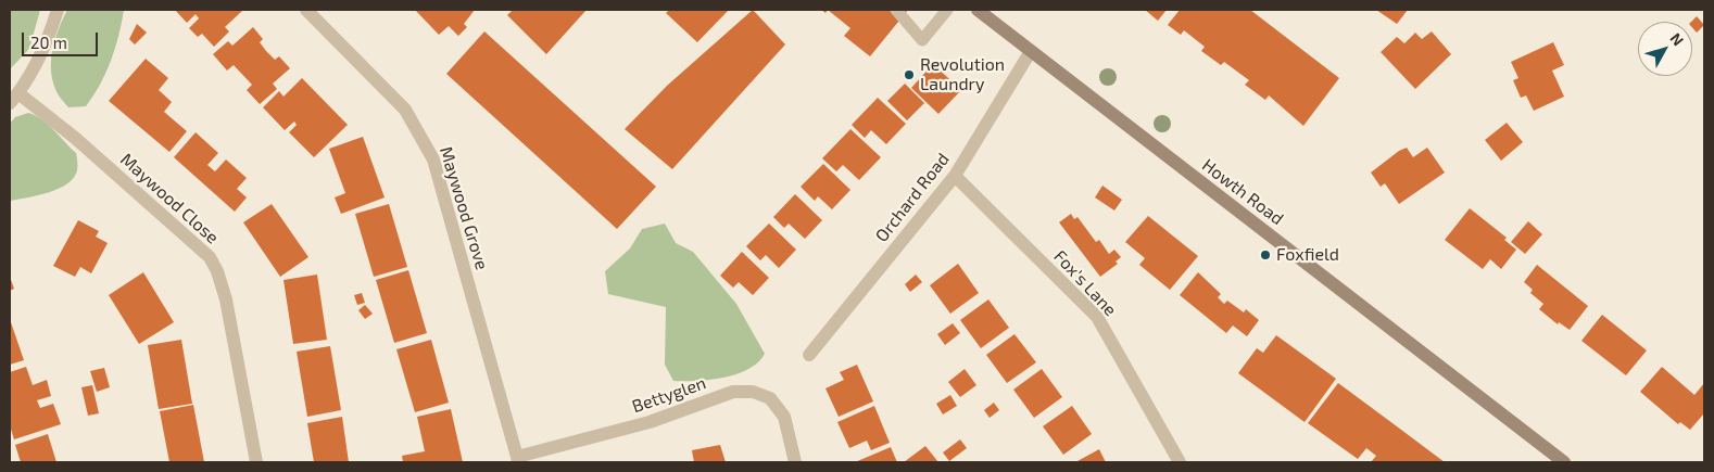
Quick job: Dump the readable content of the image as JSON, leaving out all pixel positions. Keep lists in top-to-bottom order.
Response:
{
  "streets": {
    "main road": ["Howth Road"],
    "street": [
      "Orchard Road",
      "Maywood Close",
      "Maywood Grove",
      "Fox's Lane",
      "Bettyglen"
    ]
  },
  "crossings": [
    ["Howth Road", "Orchard Road"],
    ["Orchard Road", "Fox's Lane"],
    ["Maywood Grove", "Bettyglen"]
  ],
  "places": ["Revolution Laundry", "Foxfield"],
  "scale_bar": "20 m",
  "north": "top right"
}
